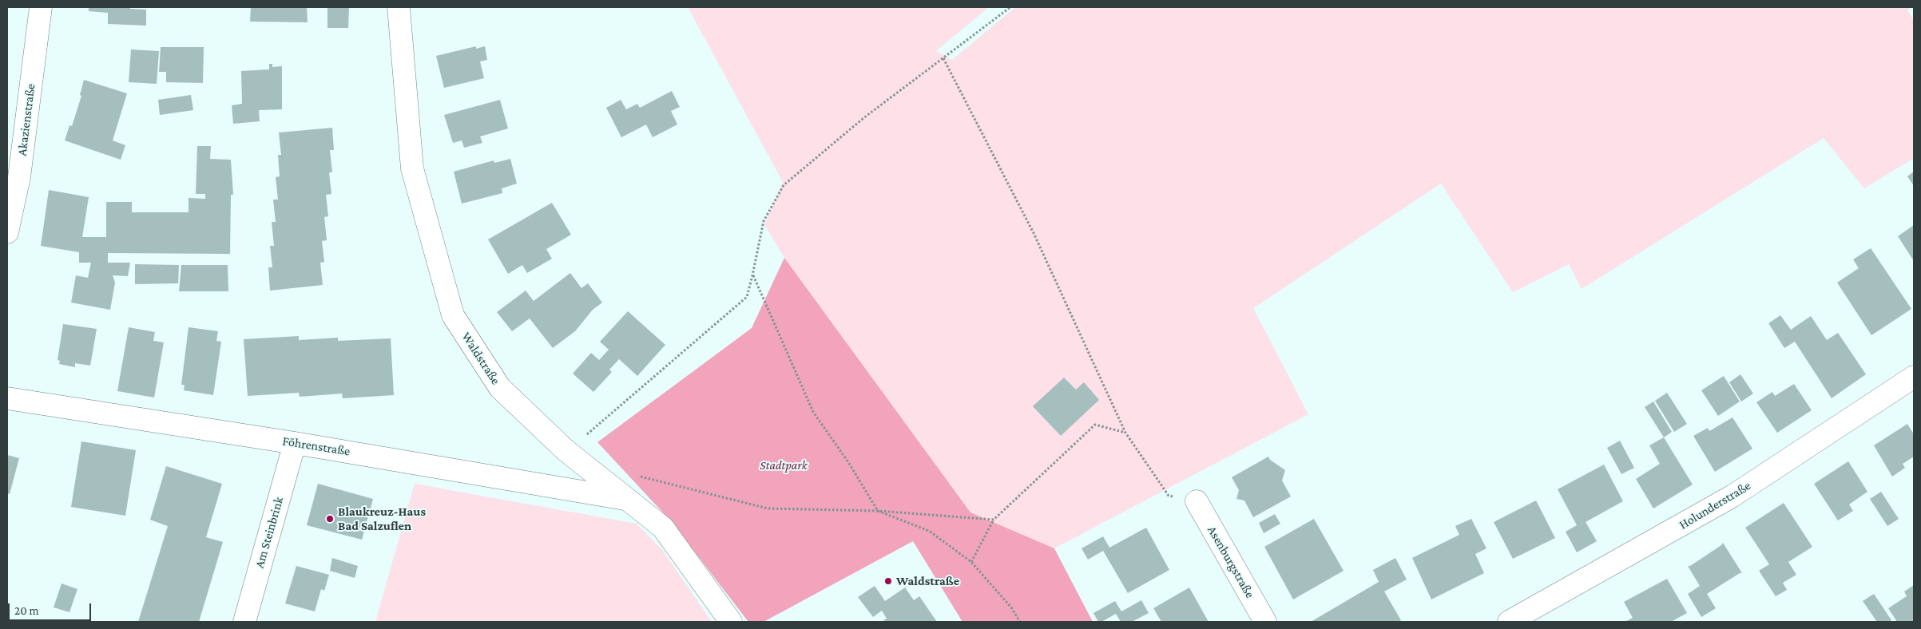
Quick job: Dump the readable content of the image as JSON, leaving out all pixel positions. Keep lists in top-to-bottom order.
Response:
{
  "streets": {
    "street": [
      "Akazienstraße",
      "Waldstraße",
      "Föhrenstraße",
      "Holunderstraße",
      "Am Steinbrink",
      "Asenburgstraße"
    ]
  },
  "crossings": [
    ["Waldstraße", "Föhrenstraße"],
    ["Föhrenstraße", "Am Steinbrink"]
  ],
  "parks": ["Stadtpark"],
  "places": ["Blaukreuz-Haus Bad Salzuflen", "Waldstraße"],
  "scale_bar": "20 m"
}
